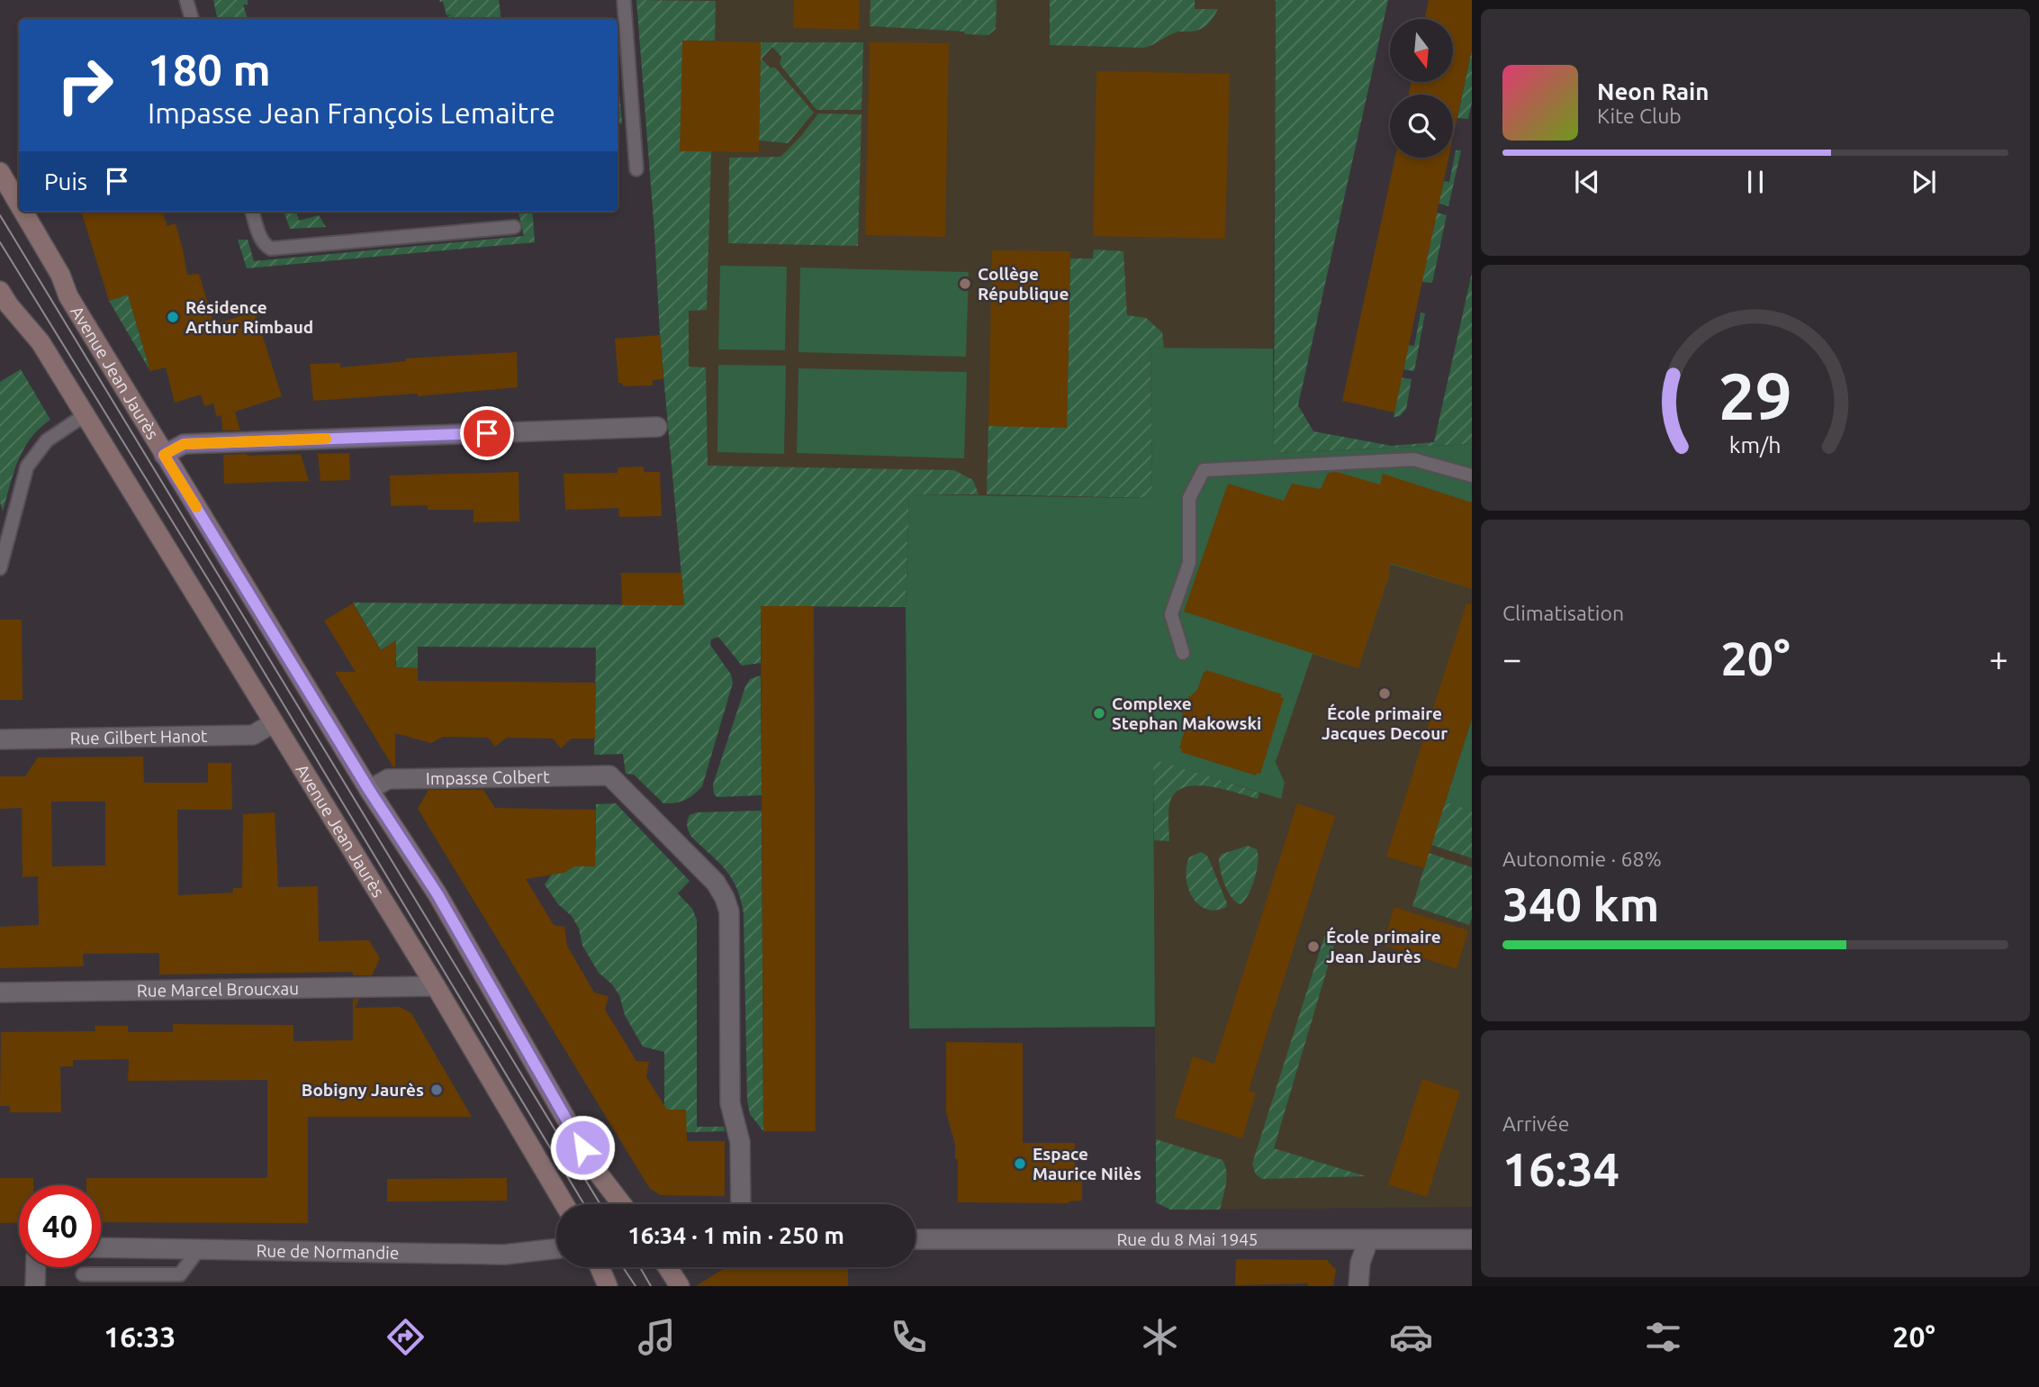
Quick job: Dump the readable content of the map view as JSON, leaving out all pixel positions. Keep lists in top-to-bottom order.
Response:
{
  "streets": {
    "street": [
      "Avenue Jean Jaurès",
      "Rue Gilbert Hanot",
      "Impasse Colbert",
      "Rue Marcel Broucxau",
      "Rue du 8 Mai 1945",
      "Rue de Normandie"
    ]
  },
  "crossings": [
    ["Avenue Jean Jaurès", "Rue Gilbert Hanot"],
    ["Avenue Jean Jaurès", "Impasse Colbert"],
    ["Avenue Jean Jaurès", "Rue Marcel Broucxau"]
  ],
  "places": [
    "Collège République",
    "Résidence Arthur Rimbaud",
    "École primaire Jacques Decour",
    "Complexe Stephan Makowski",
    "École primaire Jean Jaurès",
    "Bobigny Jaurès",
    "Espace Maurice Nilès"
  ],
  "north": "bottom",
  "page": {
    "turn": ["180 m", "Impasse Jean François Lemaitre"],
    "song": ["Neon Rain", "Kite Club"],
    "then": "Puis",
    "tile": [
      "Climatisation",
      ["Autonomie · 68%", "340 km"],
      ["Arrivée", "16:34"]
    ],
    "heat": ["−", "20°", "+"],
    "limit": "40",
    "trip": "16:34 · 1 min · 250 m",
    "tabs": ["16:33", "20°"],
    "gauge": ["29", "km/h"]
  }
}
